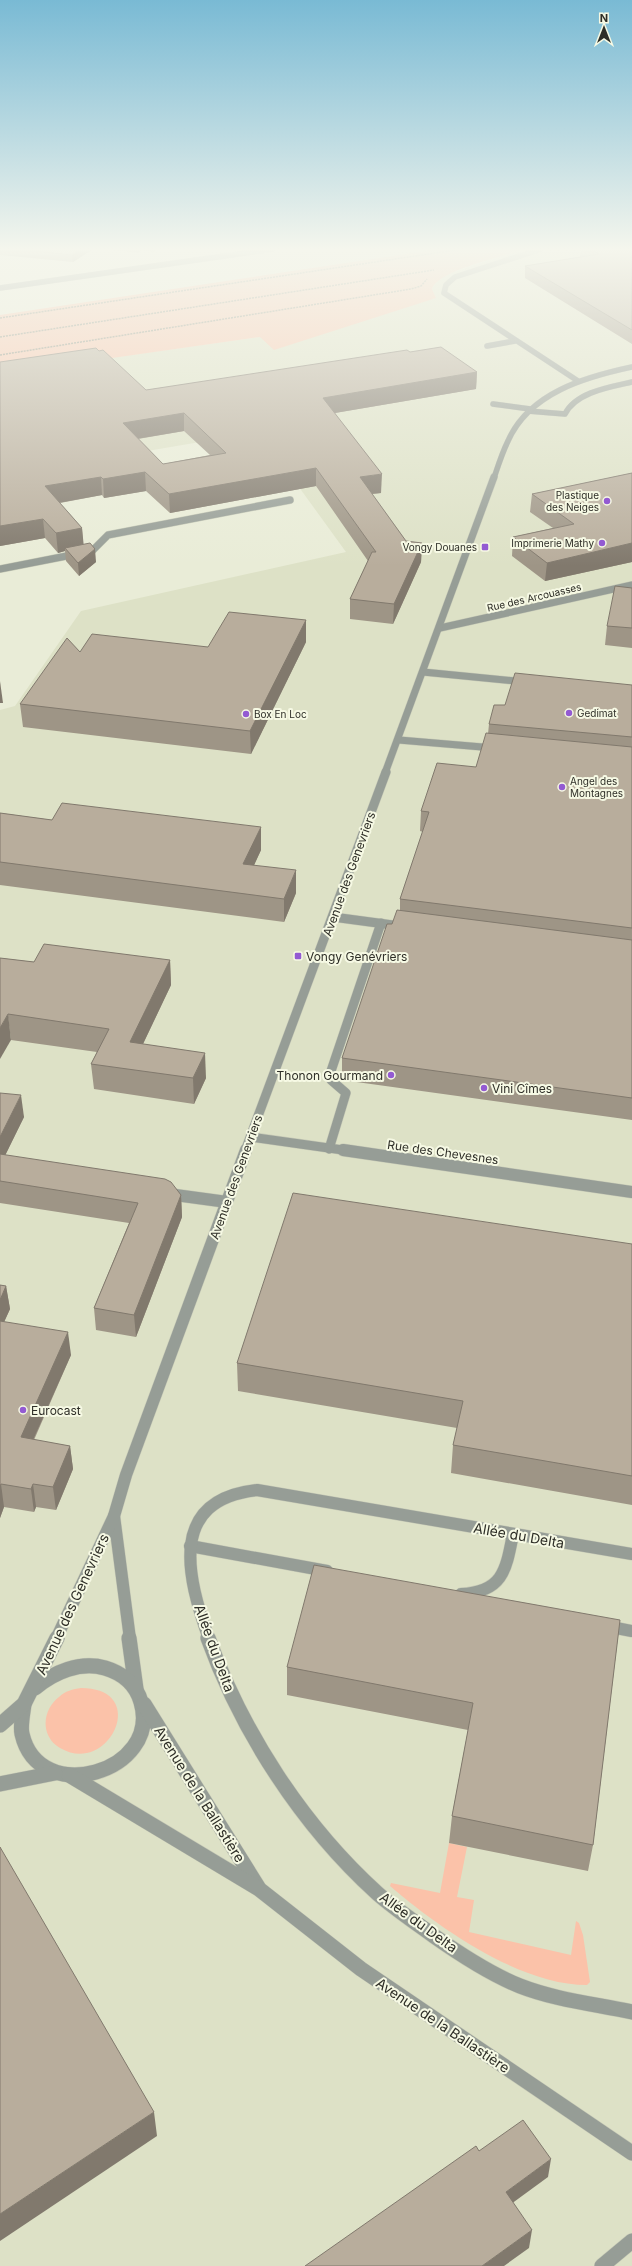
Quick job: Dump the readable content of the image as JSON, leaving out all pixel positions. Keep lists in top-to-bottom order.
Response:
{
  "streets": {
    "street": [
      "Rue des Arcouasses",
      "Avenue des Genevriers",
      "Rue des Chevesnes",
      "Allée du Delta",
      "Avenue de la Ballastière"
    ]
  },
  "crossings": [
    ["Rue des Arcouasses", "Avenue des Genevriers"],
    ["Avenue des Genevriers", "Rue des Chevesnes"],
    ["Avenue des Genevriers", "Avenue de la Ballastière"]
  ],
  "places": {
    "other": [
      "Plastique des Neiges",
      "Imprimerie Mathy",
      "Gedimat",
      "Box En Loc",
      "Angel des Montagnes",
      "Thonon Gourmand",
      "Vini Cîmes",
      "Eurocast"
    ],
    "transit": ["Vongy Douanes", "Vongy Genévriers"]
  },
  "north": "top"
}
